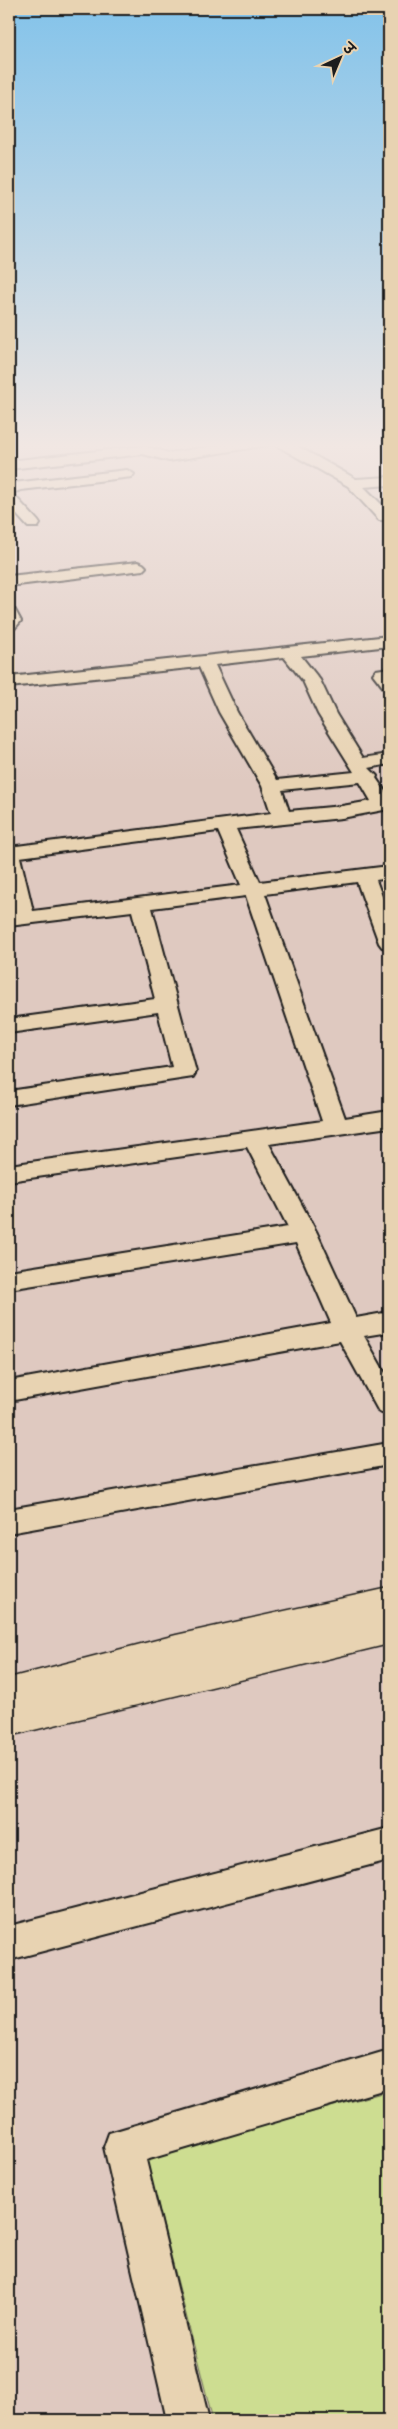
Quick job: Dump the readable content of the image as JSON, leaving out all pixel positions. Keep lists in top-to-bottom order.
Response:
{
  "north": "top right"
}
